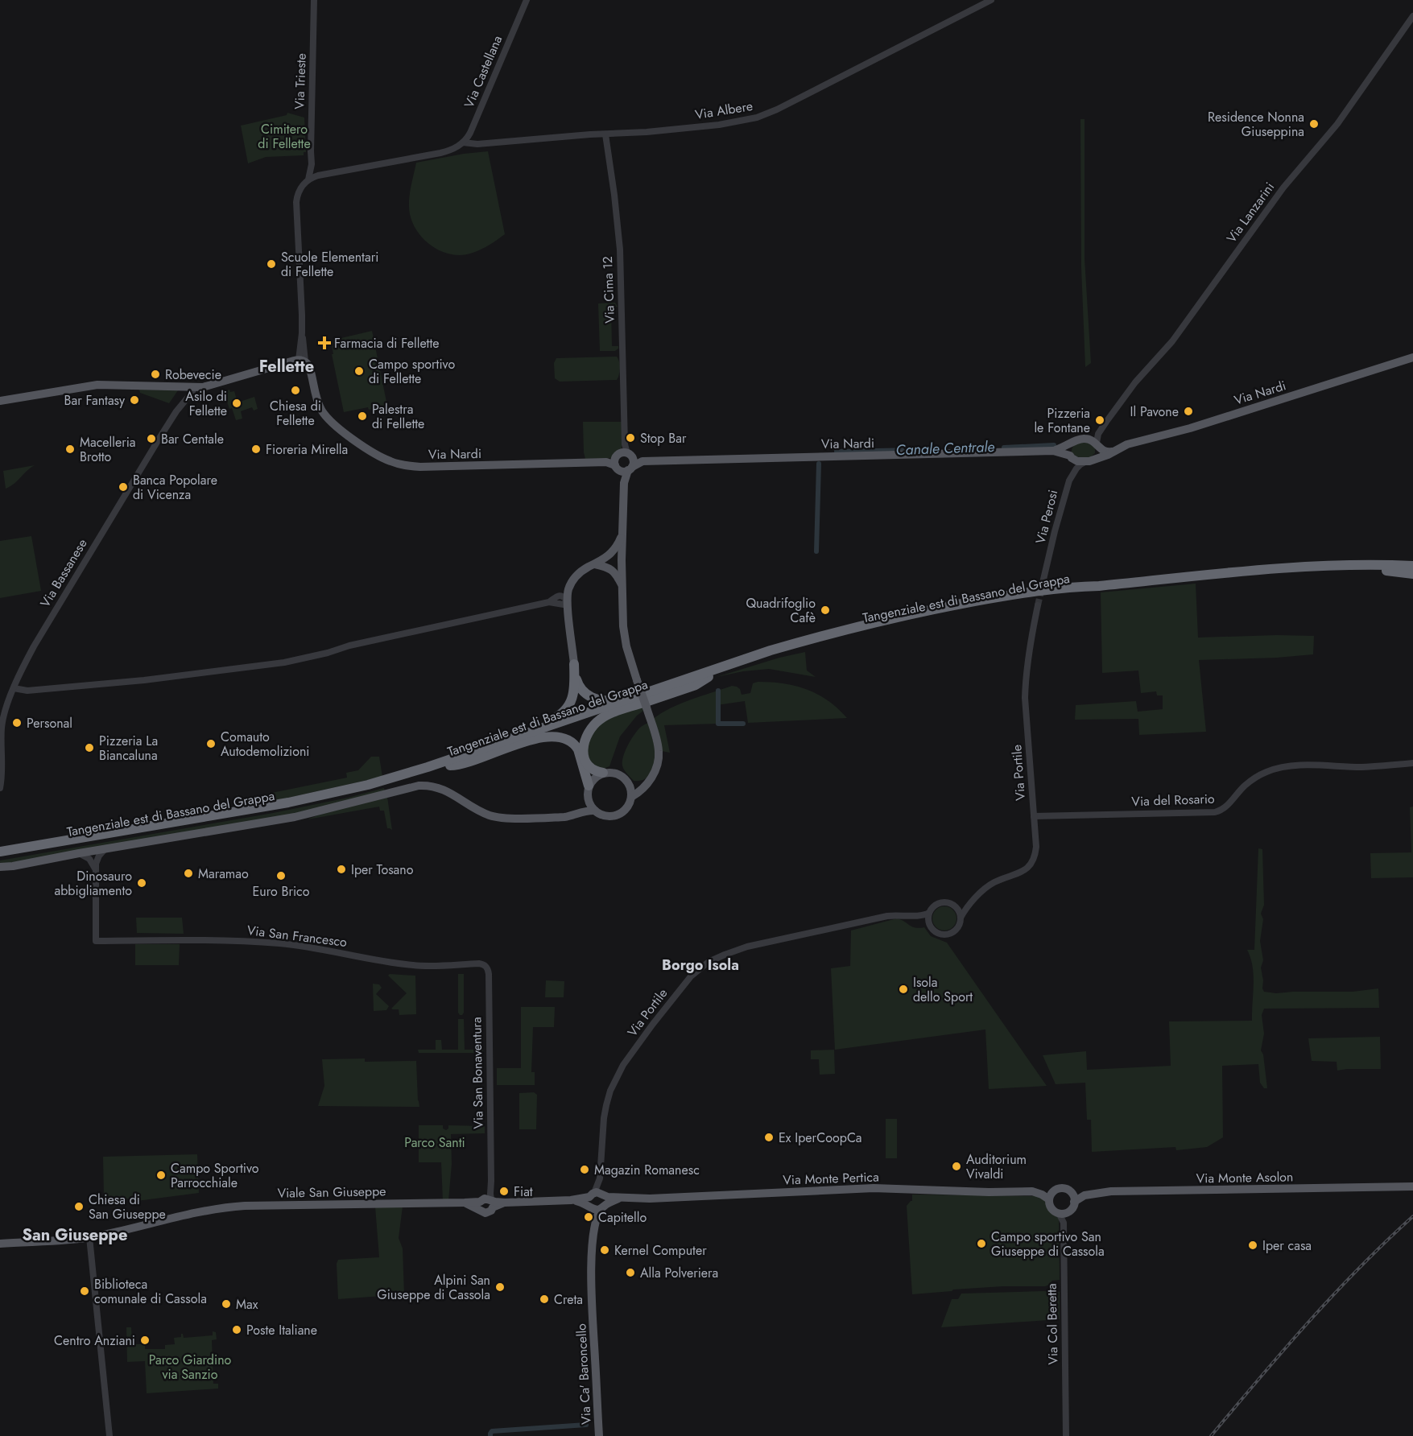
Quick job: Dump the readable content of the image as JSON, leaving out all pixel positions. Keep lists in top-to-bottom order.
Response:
{
  "streets": {
    "highway": ["Tangenziale est di Bassano del Grappa"],
    "main road": [
      "Via Nardi",
      "Via Monte Asolon",
      "Via Monte Pertica",
      "Viale San Giuseppe",
      "Via Ca' Baroncello"
    ],
    "street": [
      "Via Castellana",
      "Via Trieste",
      "Via Albere",
      "Via Lanzarini",
      "Via Cima 12",
      "Via Perosi",
      "Via Bassanese",
      "Via Portile",
      "Via del Rosario",
      "Via San Francesco",
      "Via San Bonaventura",
      "Via Col Beretta"
    ]
  },
  "crossings": [
    ["Via Castellana", "Via Trieste"],
    ["Via Castellana", "Via Albere"],
    ["Via Albere", "Via Cima 12"],
    ["Via Lanzarini", "Via Nardi"],
    ["Via Cima 12", "Via Nardi"],
    ["Via Portile", "Via del Rosario"],
    ["Via Portile", "Via Monte Pertica"],
    ["Via Portile", "Viale San Giuseppe"],
    ["Via Portile", "Via Ca' Baroncello"],
    ["Via San Francesco", "Via San Bonaventura"],
    ["Via San Bonaventura", "Viale San Giuseppe"],
    ["Via Monte Asolon", "Via Monte Pertica"],
    ["Via Monte Asolon", "Via Col Beretta"],
    ["Via Monte Pertica", "Viale San Giuseppe"],
    ["Via Monte Pertica", "Via Col Beretta"],
    ["Via Monte Pertica", "Via Ca' Baroncello"],
    ["Viale San Giuseppe", "Via Ca' Baroncello"]
  ],
  "districts": ["Fellette", "Borgo Isola", "San Giuseppe"],
  "water": ["Canale Centrale"],
  "parks": ["Cimitero di Fellette", "Parco Santi", "Parco Giardino via Sanzio"],
  "places": {
    "other": [
      "Residence Nonna Giuseppina",
      "Scuole Elementari di Fellette",
      "Campo sportivo di Fellette",
      "Robevecie",
      "Chiesa di Fellette",
      "Bar Fantasy",
      "Asilo di Fellette",
      "Il Pavone",
      "Palestra di Fellette",
      "Pizzeria le Fontane",
      "Stop Bar",
      "Bar Centale",
      "Macelleria Brotto",
      "Fioreria Mirella",
      "Banca Popolare di Vicenza",
      "Quadrifoglio Cafè",
      "Personal",
      "Comauto Autodemolizioni",
      "Pizzeria La Biancaluna",
      "Iper Tosano",
      "Maramao",
      "Euro Brico",
      "Dinosauro abbigliamento",
      "Isola dello Sport",
      "Ex IperCoopCa",
      "Auditorium Vivaldi",
      "Magazin Romanesc",
      "Campo Sportivo Parrocchiale",
      "Fiat",
      "Chiesa di San Giuseppe",
      "Capitello",
      "Campo sportivo San Giuseppe di Cassola",
      "Iper casa",
      "Kernel Computer",
      "Alla Polveriera",
      "Alpini San Giuseppe di Cassola",
      "Biblioteca comunale di Cassola",
      "Creta",
      "Max",
      "Poste Italiane",
      "Centro Anziani"
    ],
    "health": ["Farmacia di Fellette"]
  }
}
